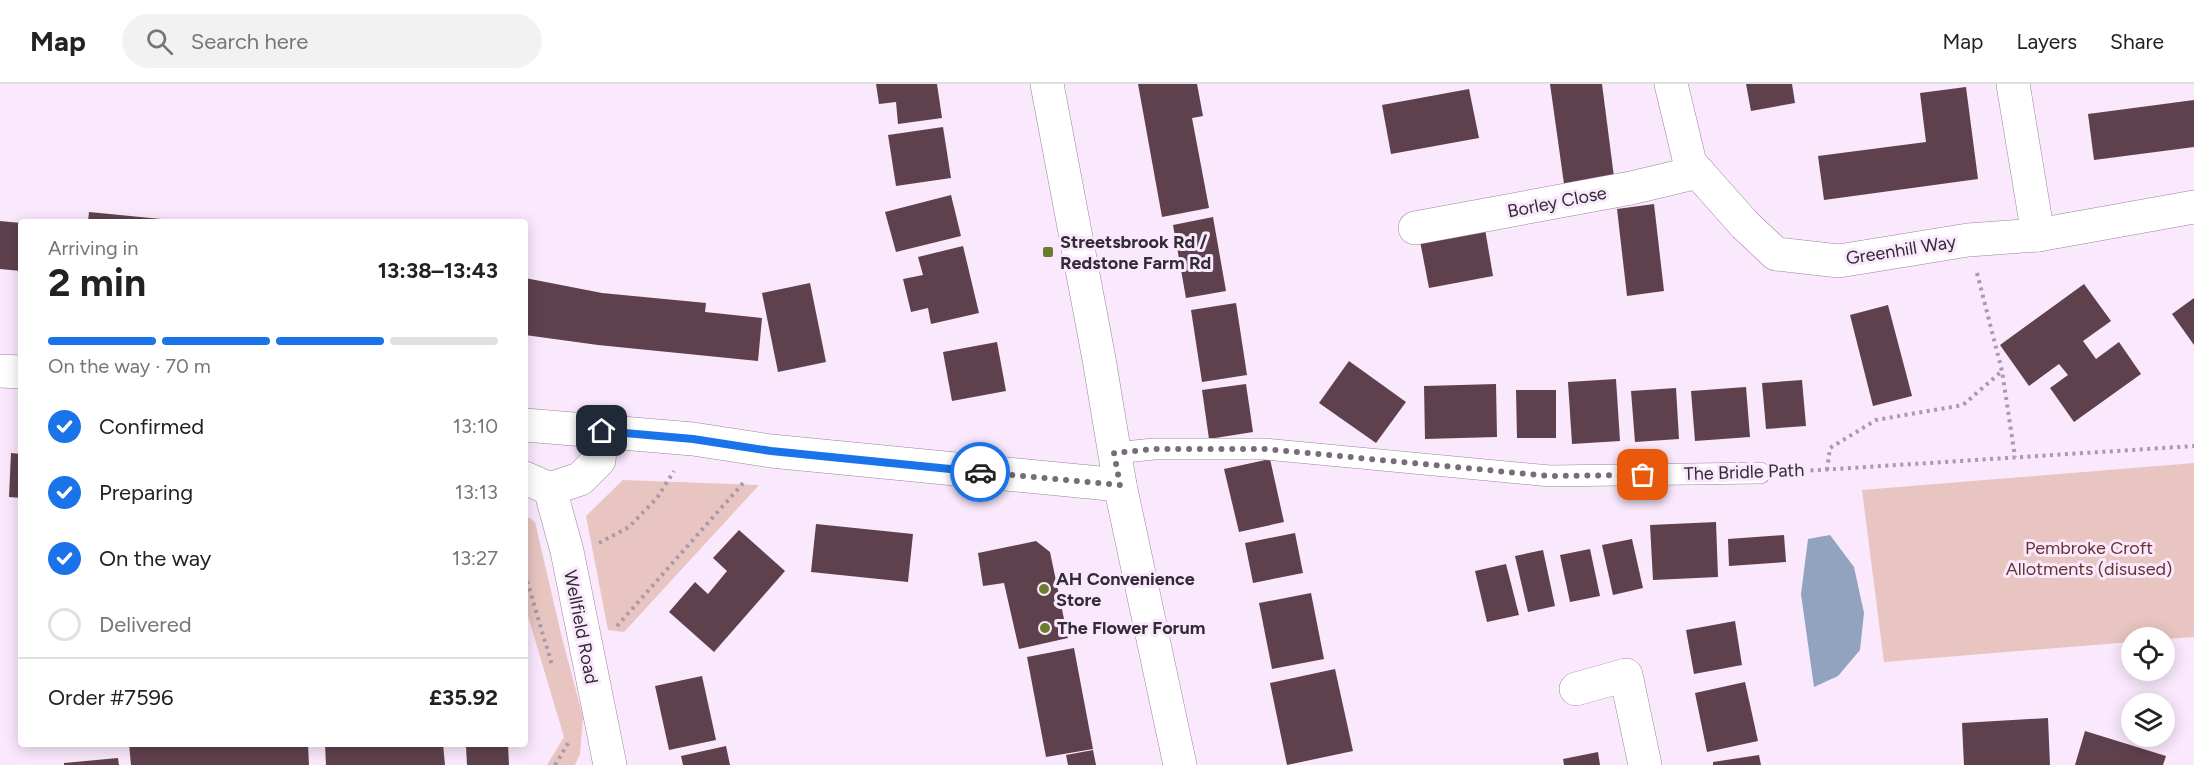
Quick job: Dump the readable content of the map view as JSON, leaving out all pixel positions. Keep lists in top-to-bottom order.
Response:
{
  "streets": {
    "street": ["Borley Close", "Greenhill Way", "Wellfield Road"],
    "lane": ["The Bridle Path"]
  },
  "crossings": [
    ["Borley Close", "Greenhill Way"]
  ],
  "parks": ["Pembroke Croft Allotments (disused)"],
  "places": {
    "transit": ["Streetsbrook Rd / Redstone Farm Rd"],
    "other": ["AH Convenience Store", "The Flower Forum"]
  },
  "page": {
    "header": "Map",
    "search": "Search here",
    "nav": ["Map", "Layers", "Share"],
    "heading": ["2 min", "Arriving in", "13:38–13:43"],
    "panel": ["Order #7596", "£35.92"],
    "bar": "On the way · 70 m",
    "list": [
      ["Confirmed", "13:10"],
      ["Preparing", "13:13"],
      ["On the way", "13:27"],
      "Delivered"
    ]
  }
}
